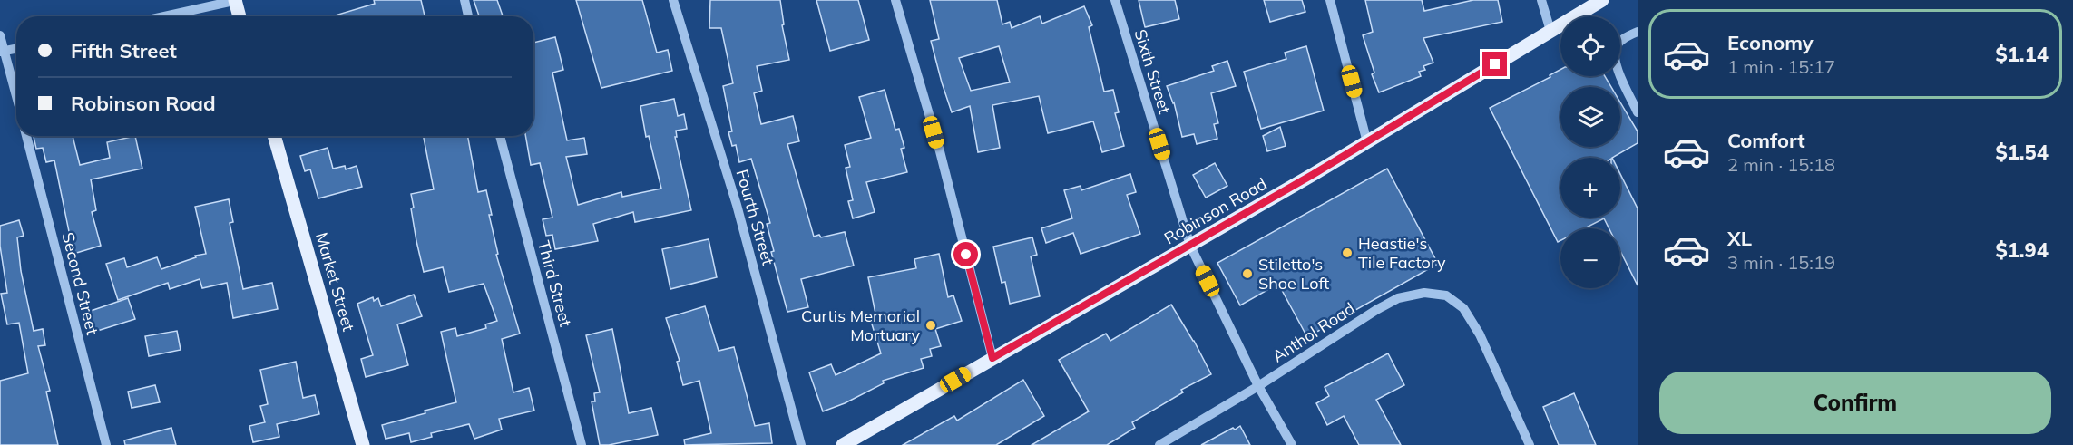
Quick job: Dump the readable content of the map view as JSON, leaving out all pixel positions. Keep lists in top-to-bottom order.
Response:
{
  "streets": {
    "main road": ["Robinson Road", "Market Street"],
    "street": [
      "Sixth Street",
      "Fourth Street",
      "Second Street",
      "Third Street",
      "Anthol Road"
    ]
  },
  "crossings": [
    ["Sixth Street", "Robinson Road"],
    ["Sixth Street", "Anthol Road"]
  ],
  "places": ["Heastie's Tile Factory", "Stiletto's Shoe Loft", "Curtis Memorial Mortuary"],
  "page": {
    "list": [
      {
        "name": "Economy",
        "note": "1 min · 15:17",
        "value": "$1.14"
      },
      {
        "name": "Comfort",
        "note": "2 min · 15:18",
        "value": "$1.54"
      },
      {
        "name": "XL",
        "note": "3 min · 15:19",
        "value": "$1.94"
      }
    ],
    "map_buttons": ["+", "−"],
    "banner": ["Fifth Street", "Robinson Road"],
    "buttons": "Confirm"
  }
}
